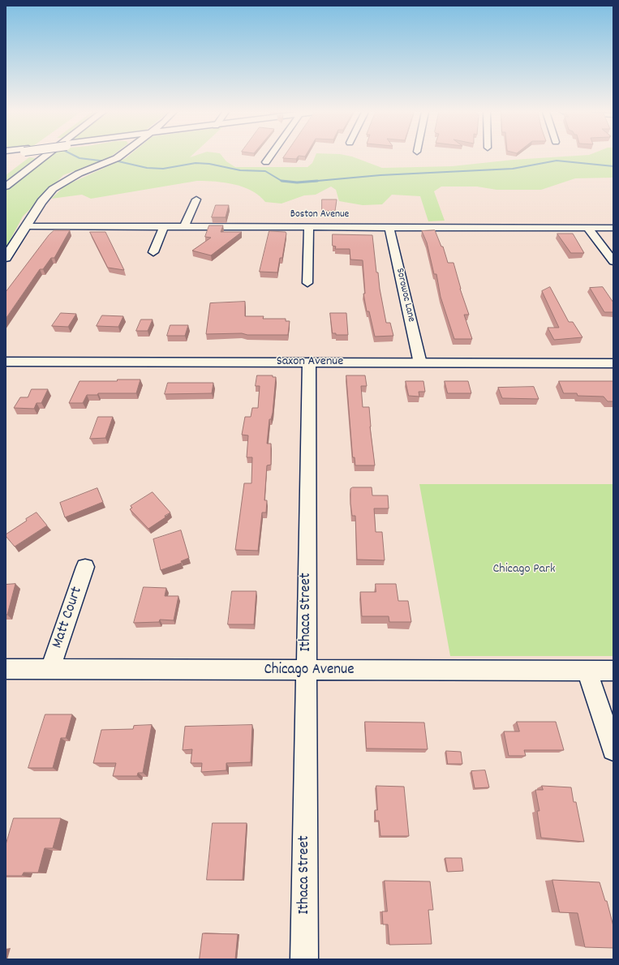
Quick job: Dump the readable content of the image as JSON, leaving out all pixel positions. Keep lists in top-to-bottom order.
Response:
{
  "streets": {
    "main road": ["Saxon Avenue"],
    "street": [
      "Boston Avenue",
      "Sorowoc Lane",
      "Ithaca Street",
      "Matt Court",
      "Chicago Avenue"
    ]
  },
  "crossings": [
    ["Boston Avenue", "Sorowoc Lane"],
    ["Sorowoc Lane", "Saxon Avenue"],
    ["Saxon Avenue", "Ithaca Street"],
    ["Ithaca Street", "Chicago Avenue"],
    ["Matt Court", "Chicago Avenue"]
  ],
  "parks": ["Chicago Park"]
}
